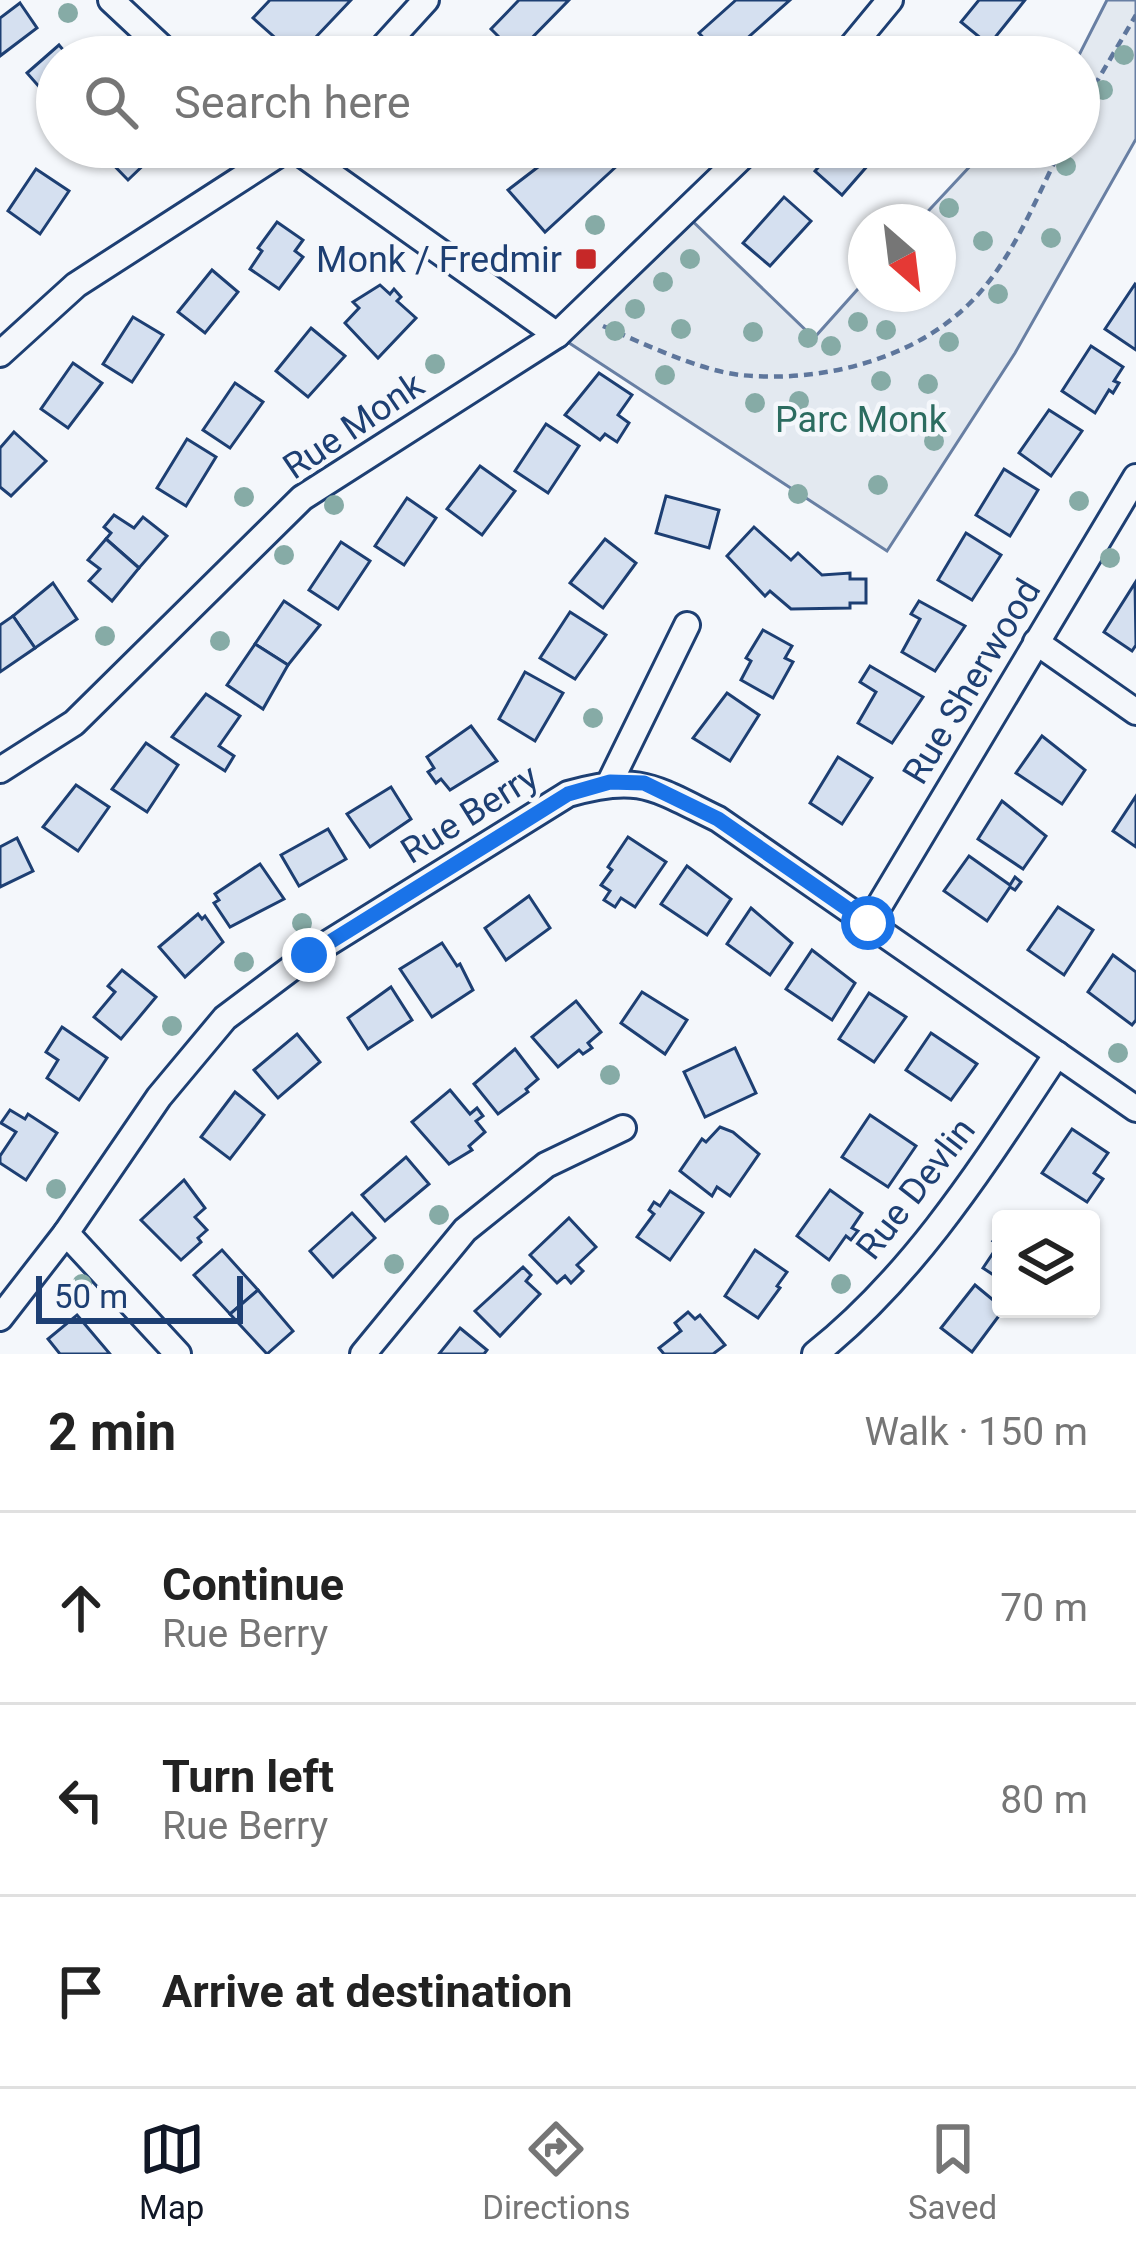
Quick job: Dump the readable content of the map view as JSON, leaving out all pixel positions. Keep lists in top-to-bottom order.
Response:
{
  "streets": {
    "street": [
      "Rue Monk",
      "Rue Sherwood",
      "Rue Berry",
      "Rue Devlin"
    ]
  },
  "parks": ["Parc Monk"],
  "places": {
    "transit": ["Monk / Fredmir"]
  },
  "scale_bar": "50 m",
  "north": "bottom right",
  "page": {
    "search": "Search here",
    "scale": "50 m",
    "heading": ["2 min", "Walk · 150 m"],
    "list": [
      ["Continue", "Rue Berry", "70 m"],
      ["Turn left", "Rue Berry", "80 m"],
      "Arrive at destination"
    ],
    "nav": ["Map", "Directions", "Saved"]
  }
}
